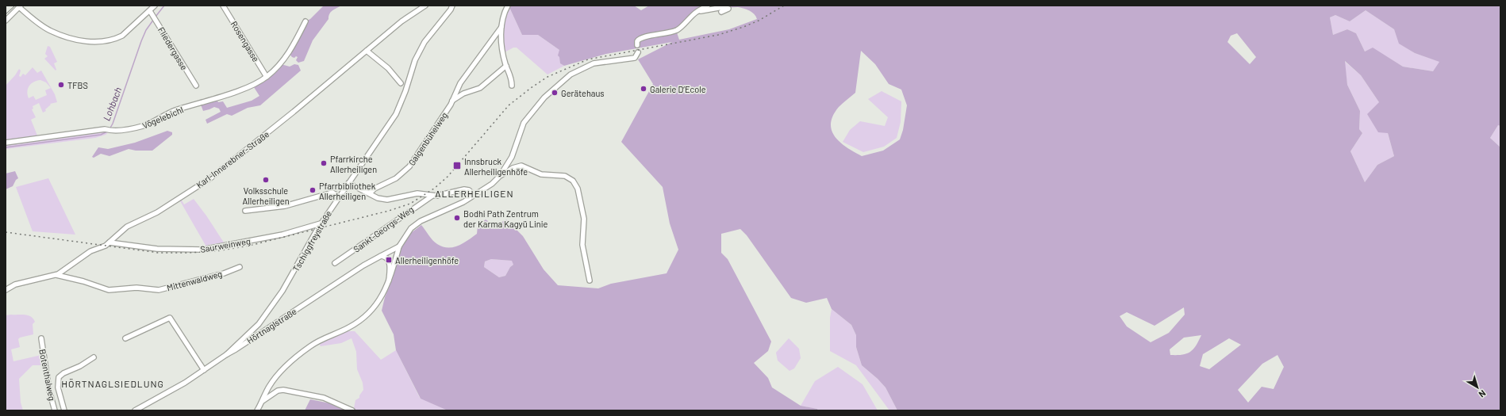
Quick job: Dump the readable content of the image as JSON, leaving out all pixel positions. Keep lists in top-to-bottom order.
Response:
{
  "streets": {
    "street": [
      "Rosengasse",
      "Fliedergasse",
      "Vögelebichl",
      "Galgenbühelweg",
      "Karl-Innerebner-Straße",
      "Sankt-Georgs-Weg",
      "Tschiggfreystraße",
      "Saurweinweg",
      "Mittenwaldweg",
      "Hörtnaglstraße",
      "Botenthalweg"
    ]
  },
  "crossings": [
    ["Rosengasse", "Vögelebichl"],
    ["Galgenbühelweg", "Sankt-Georgs-Weg"],
    ["Karl-Innerebner-Straße", "Saurweinweg"],
    ["Karl-Innerebner-Straße", "Mittenwaldweg"],
    ["Sankt-Georgs-Weg", "Tschiggfreystraße"],
    ["Tschiggfreystraße", "Saurweinweg"],
    ["Tschiggfreystraße", "Hörtnaglstraße"]
  ],
  "districts": ["ALLERHEILIGEN", "HÖRTNAGLSIEDLUNG"],
  "water": ["Lohbach"],
  "places": {
    "other": [
      "TFBS",
      "Galerie D‘Ecole",
      "Gerätehaus",
      "Pfarrkirche Allerheiligen",
      "Volksschule Allerheiligen",
      "Pfarrbibliothek Allerheiligen",
      "Bodhi Path Zentrum der Karma Kagyü Linie"
    ],
    "transit": ["Innsbruck Allerheiligenhöfe", "Allerheiligenhöfe"]
  },
  "north": "bottom right"
}
